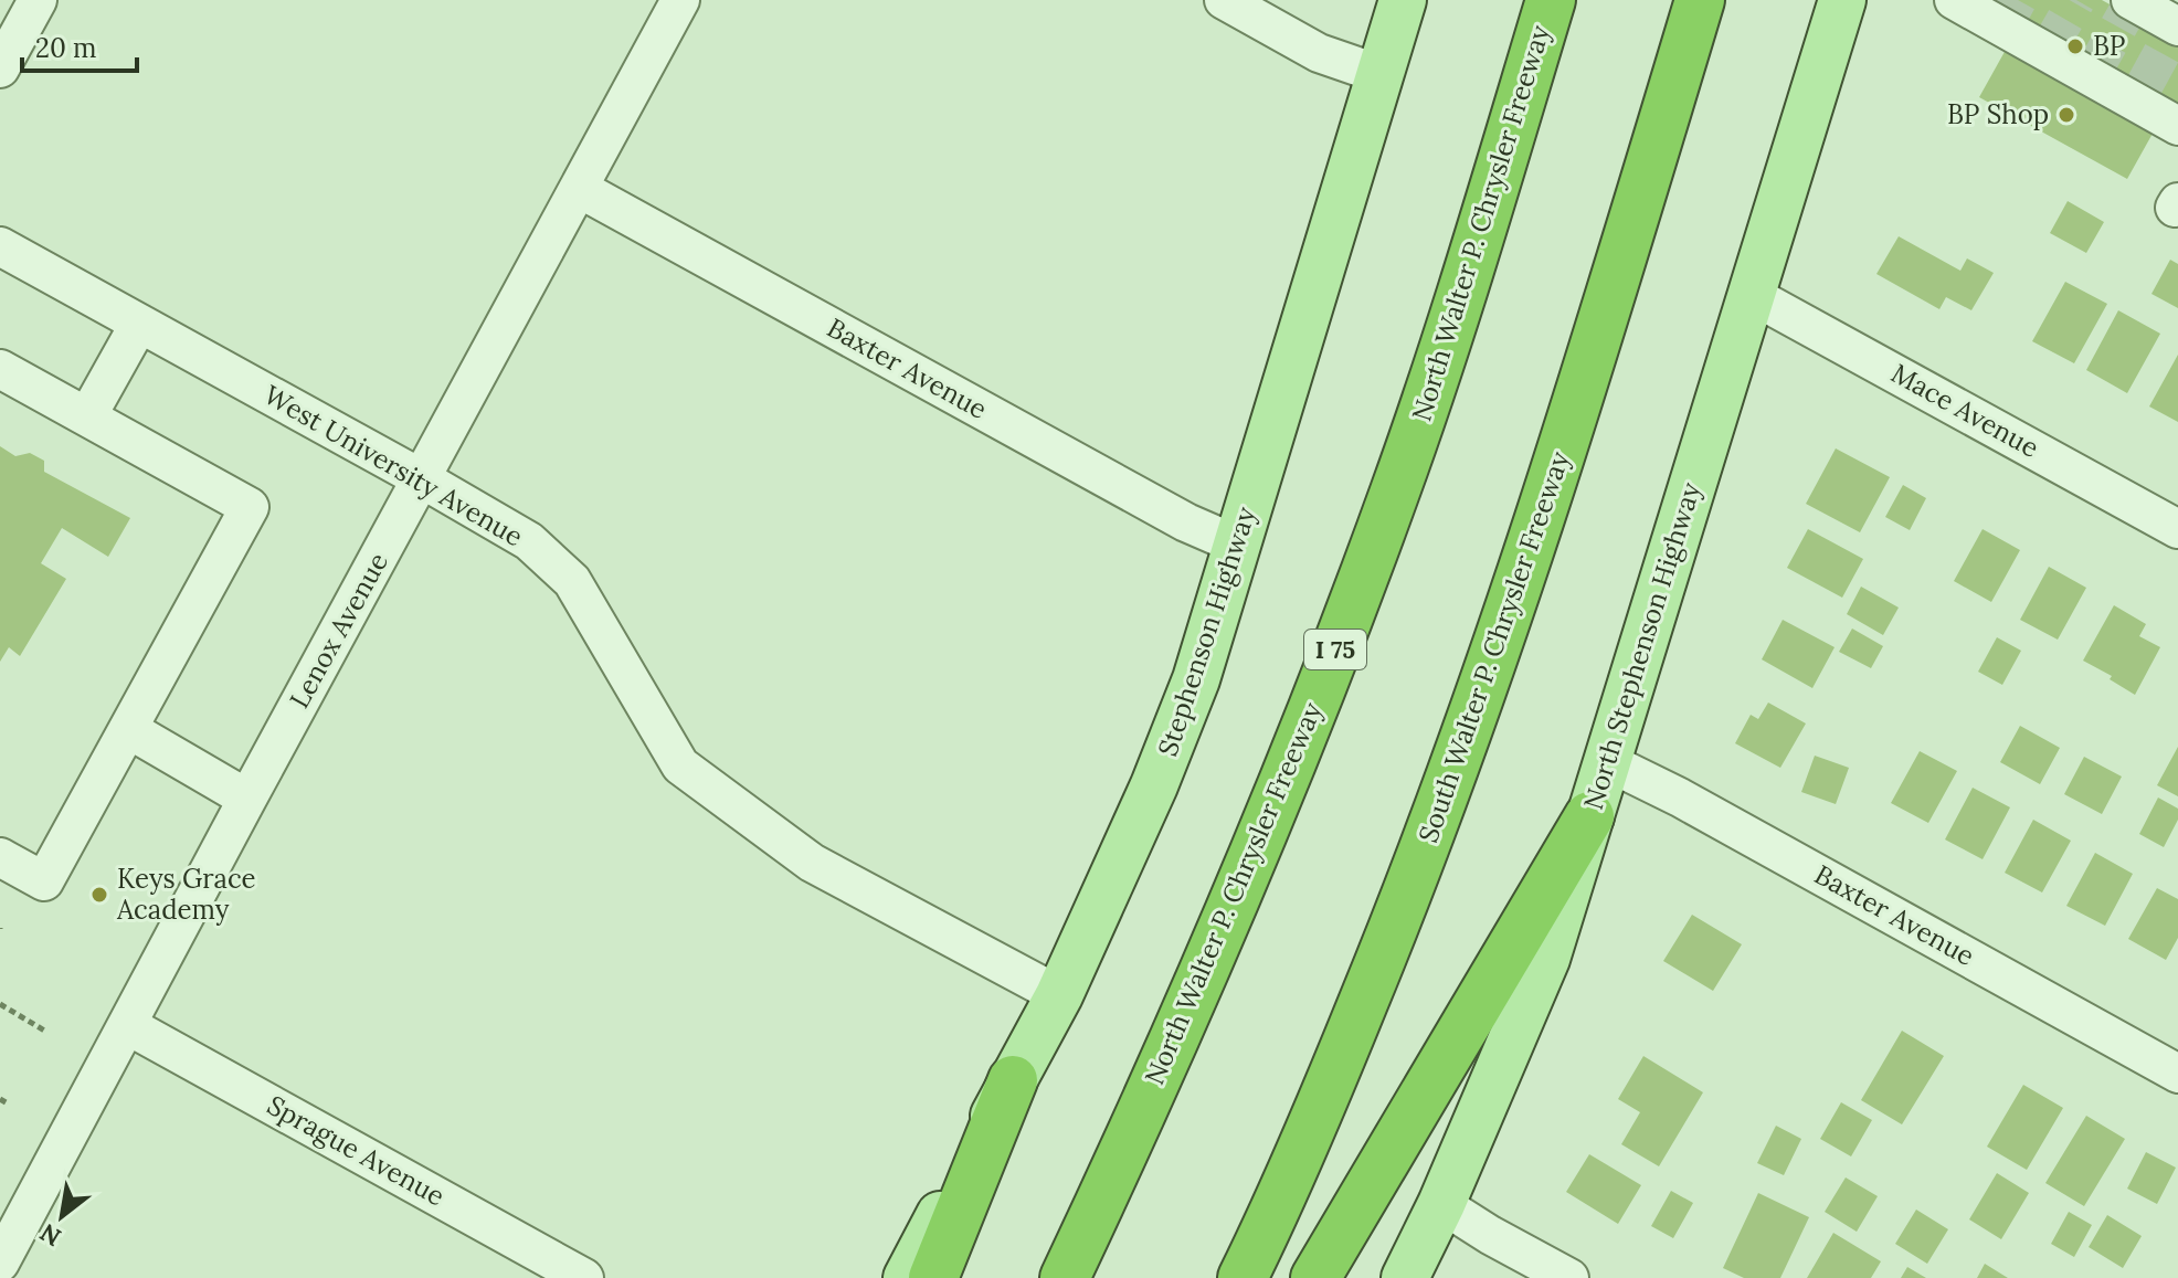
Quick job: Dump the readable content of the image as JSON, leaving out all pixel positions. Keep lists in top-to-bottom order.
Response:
{
  "streets": {
    "highway": ["North Walter P. Chrysler Freeway", "South Walter P. Chrysler Freeway", "I 75"],
    "main road": ["Stephenson Highway", "North Stephenson Highway"],
    "street": [
      "Baxter Avenue",
      "Mace Avenue",
      "West University Avenue",
      "Lenox Avenue",
      "Sprague Avenue"
    ]
  },
  "crossings": [
    ["Baxter Avenue", "Lenox Avenue"],
    ["Baxter Avenue", "Stephenson Highway"],
    ["Baxter Avenue", "North Stephenson Highway"],
    ["Mace Avenue", "North Stephenson Highway"],
    ["West University Avenue", "Lenox Avenue"],
    ["West University Avenue", "Stephenson Highway"],
    ["Lenox Avenue", "Sprague Avenue"]
  ],
  "places": ["BP", "BP Shop", "Keys Grace Academy"],
  "scale_bar": "20 m",
  "north": "bottom left"
}
